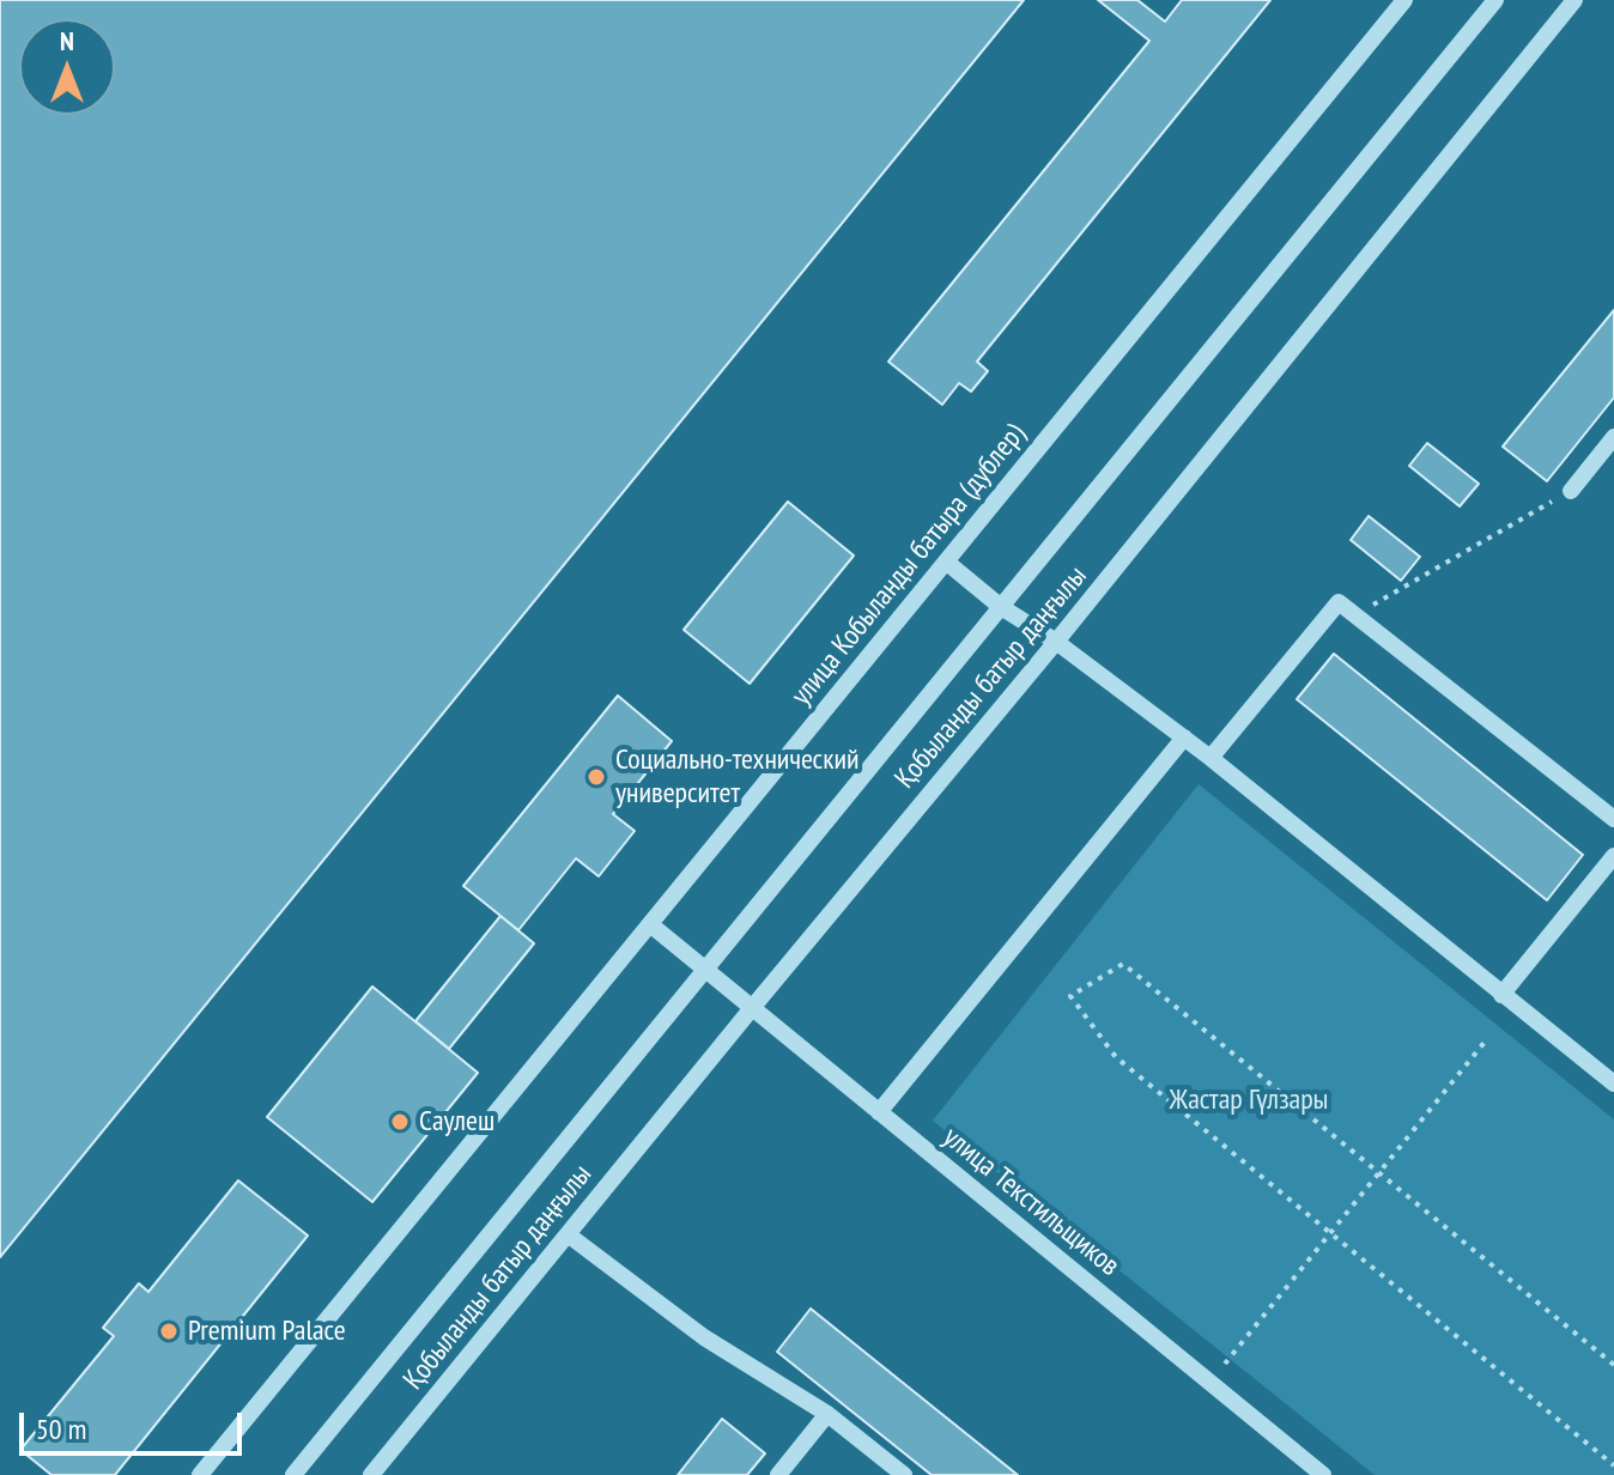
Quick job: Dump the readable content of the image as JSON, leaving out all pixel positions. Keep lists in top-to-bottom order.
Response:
{
  "streets": {
    "street": ["улица Кобыланды батыра (дублер)", "Қобыланды батыр даңғылы", "улица Текстильщиков"]
  },
  "crossings": [
    ["улица Кобыланды батыра (дублер)", "улица Текстильщиков"],
    ["Қобыланды батыр даңғылы", "улица Текстильщиков"]
  ],
  "parks": ["Жастар Гүлзары"],
  "places": ["Социально-технический университет", "Саулеш", "Premium Palace"],
  "scale_bar": "50 m",
  "north": "top"
}
